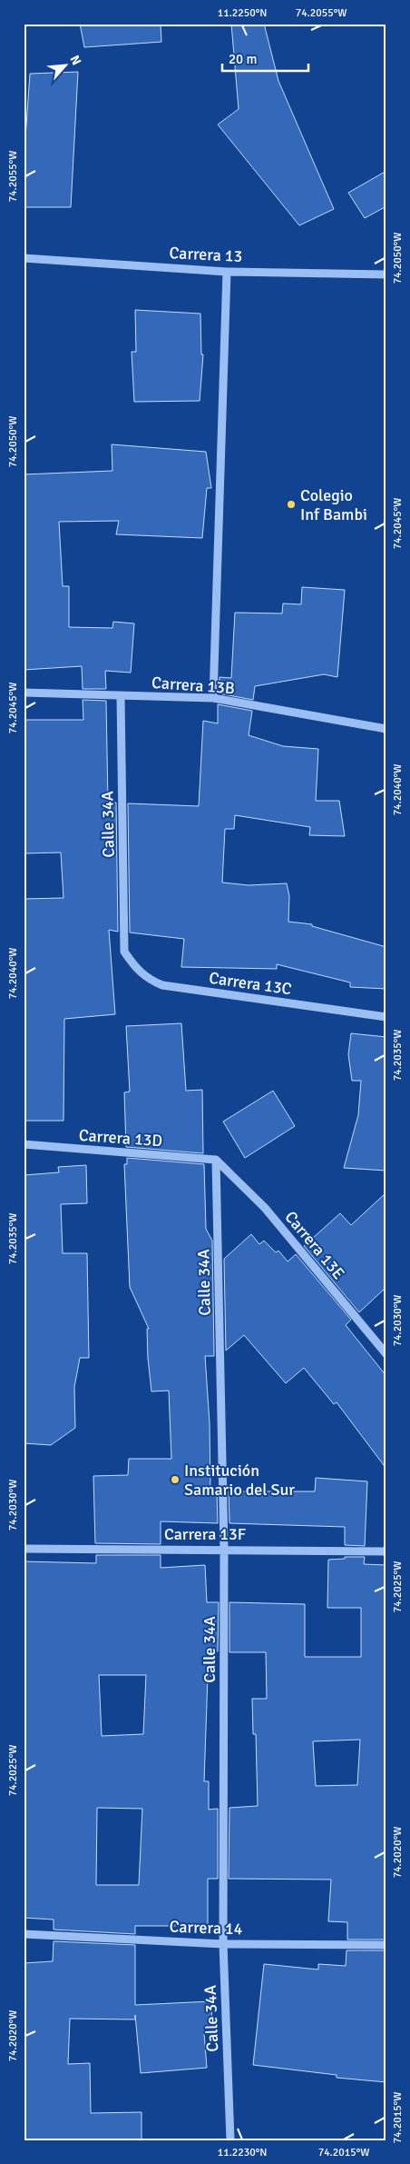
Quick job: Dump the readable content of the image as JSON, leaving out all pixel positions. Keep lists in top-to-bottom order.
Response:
{
  "streets": {
    "street": [
      "Carrera 13",
      "Carrera 13B",
      "Calle 34A",
      "Carrera 13C",
      "Carrera 13D",
      "Carrera 13E",
      "Carrera 13F",
      "Carrera 14"
    ]
  },
  "crossings": [
    ["Carrera 13B", "Calle 34A"],
    ["Calle 34A", "Carrera 13C"],
    ["Calle 34A", "Carrera 13D"],
    ["Calle 34A", "Carrera 13E"],
    ["Calle 34A", "Carrera 13F"],
    ["Calle 34A", "Carrera 14"],
    ["Carrera 13D", "Carrera 13E"]
  ],
  "places": ["Colegio Inf Bambi", "Institución Samario del Sur"],
  "scale_bar": "20 m",
  "north": "top right",
  "coordinates": [
    "11.2250°N",
    "74.2055°W",
    "74.2050°W",
    "74.2045°W",
    "74.2040°W",
    "74.2035°W",
    "74.2030°W",
    "74.2025°W",
    "74.2020°W",
    "74.2015°W",
    "11.2230°N"
  ]
}
